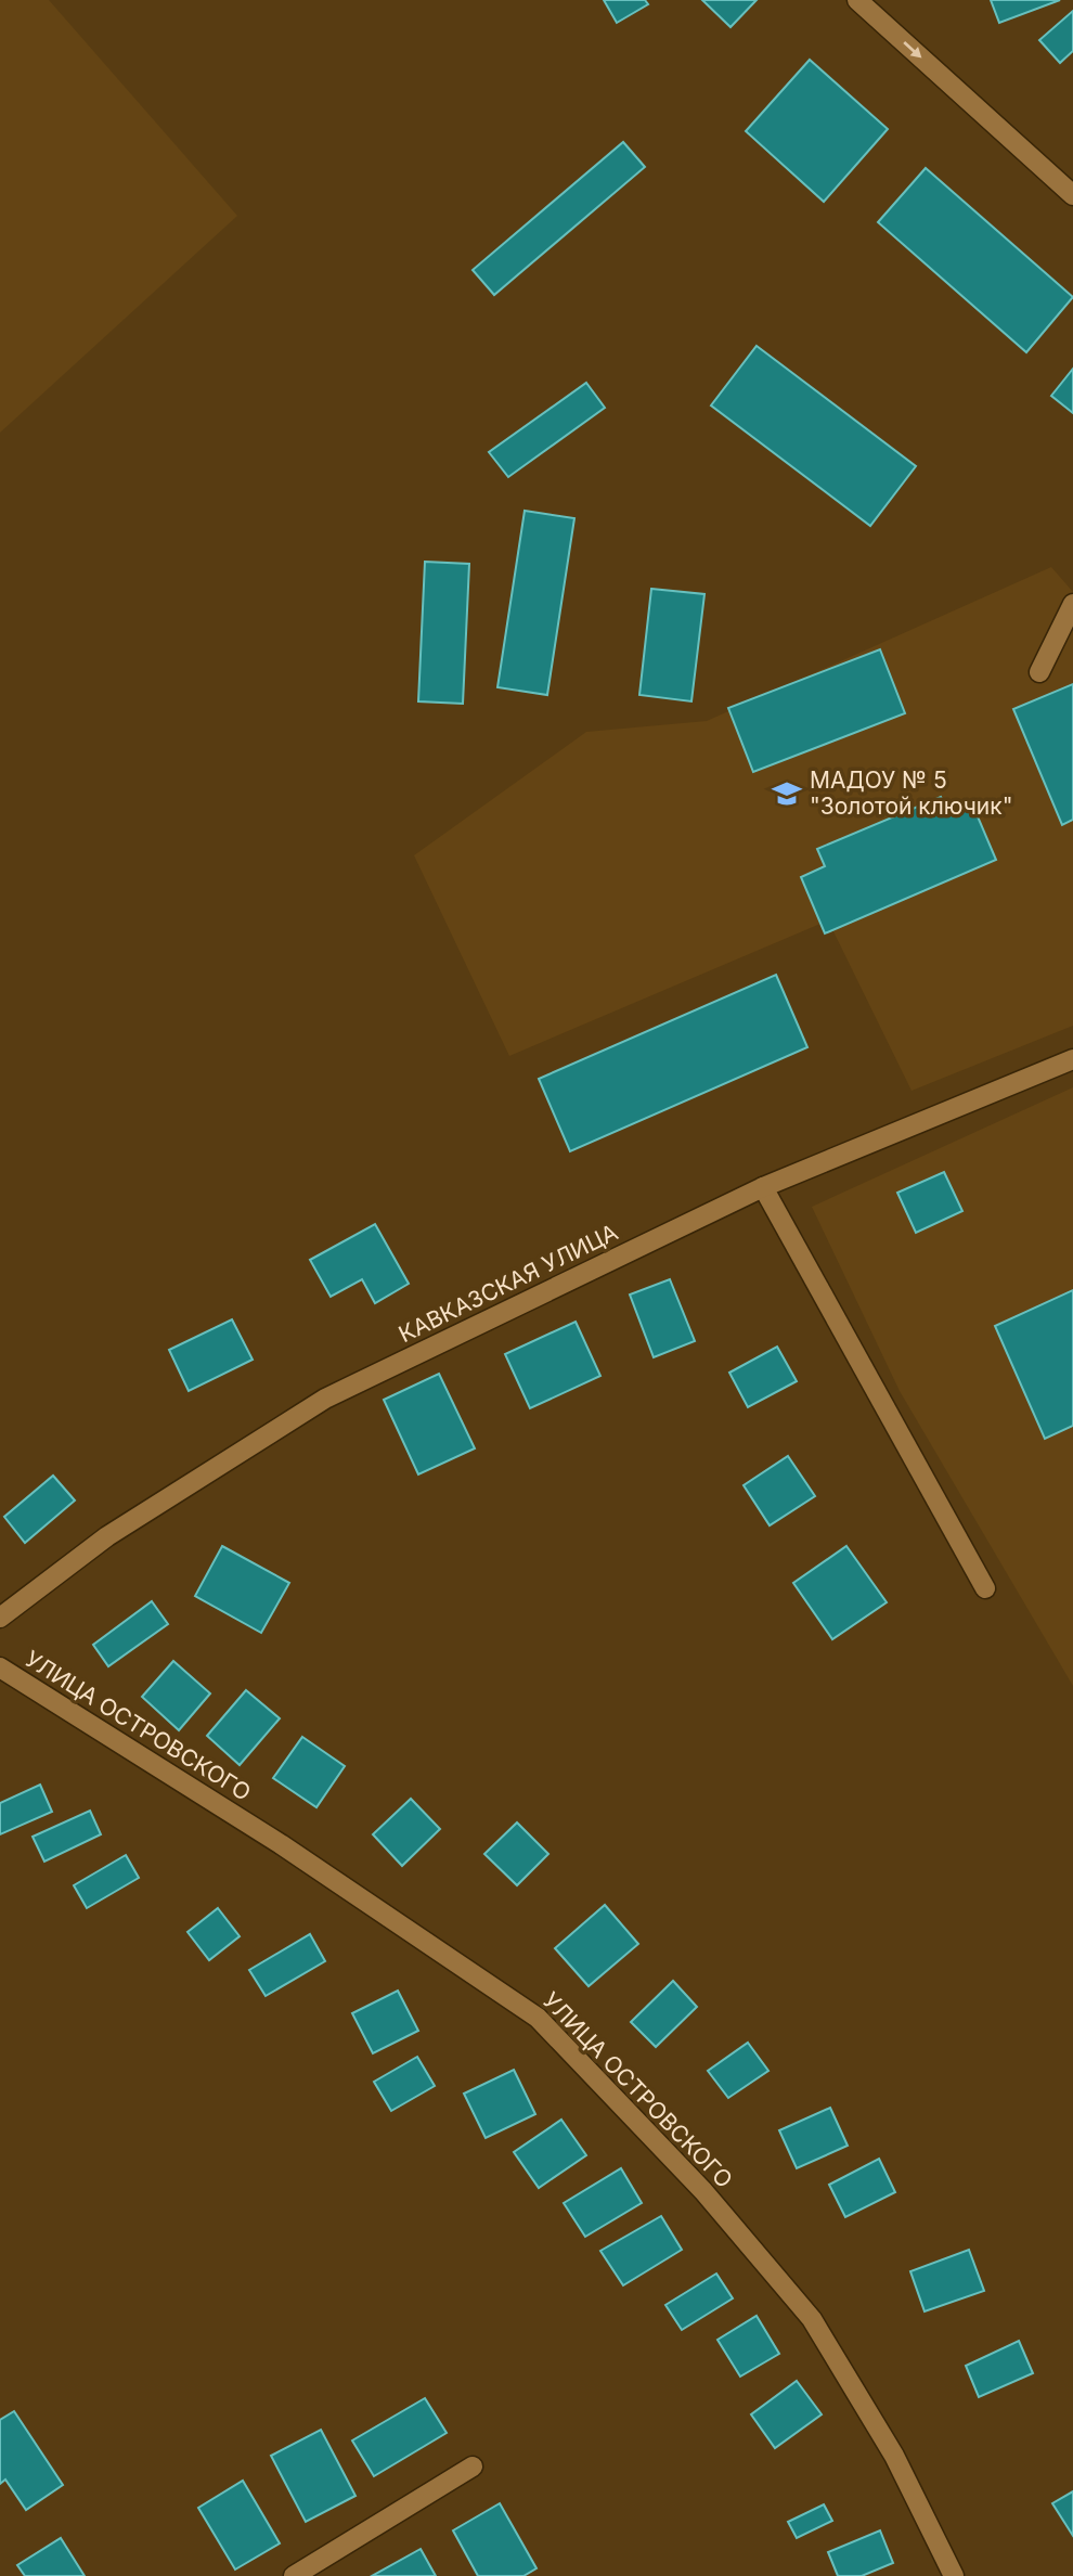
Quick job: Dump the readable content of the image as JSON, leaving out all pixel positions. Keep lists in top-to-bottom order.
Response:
{
  "streets": {
    "street": ["КАВКАЗСКАЯ УЛИЦА", "УЛИЦА ОСТРОВСКОГО"]
  },
  "places": {
    "school or university": ["МАДОУ № 5 \"Золотой ключик\""]
  }
}
